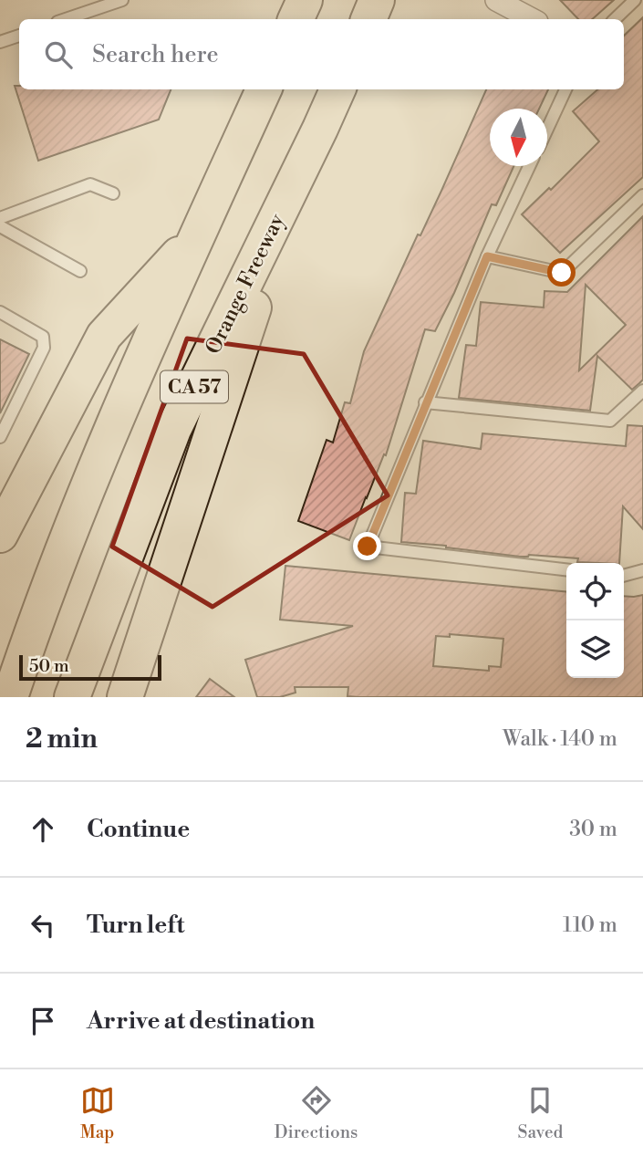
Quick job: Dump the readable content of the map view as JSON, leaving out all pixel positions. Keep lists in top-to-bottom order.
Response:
{
  "streets": {
    "highway": ["Orange Freeway", "CA 57"]
  },
  "scale_bar": "50 m",
  "north": "bottom",
  "page": {
    "search": "Search here",
    "scale": "50 m",
    "heading": ["2 min", "Walk · 140 m"],
    "list": [
      ["Continue", "30 m"],
      ["Turn left", "110 m"],
      "Arrive at destination"
    ],
    "nav": ["Map", "Directions", "Saved"]
  }
}
